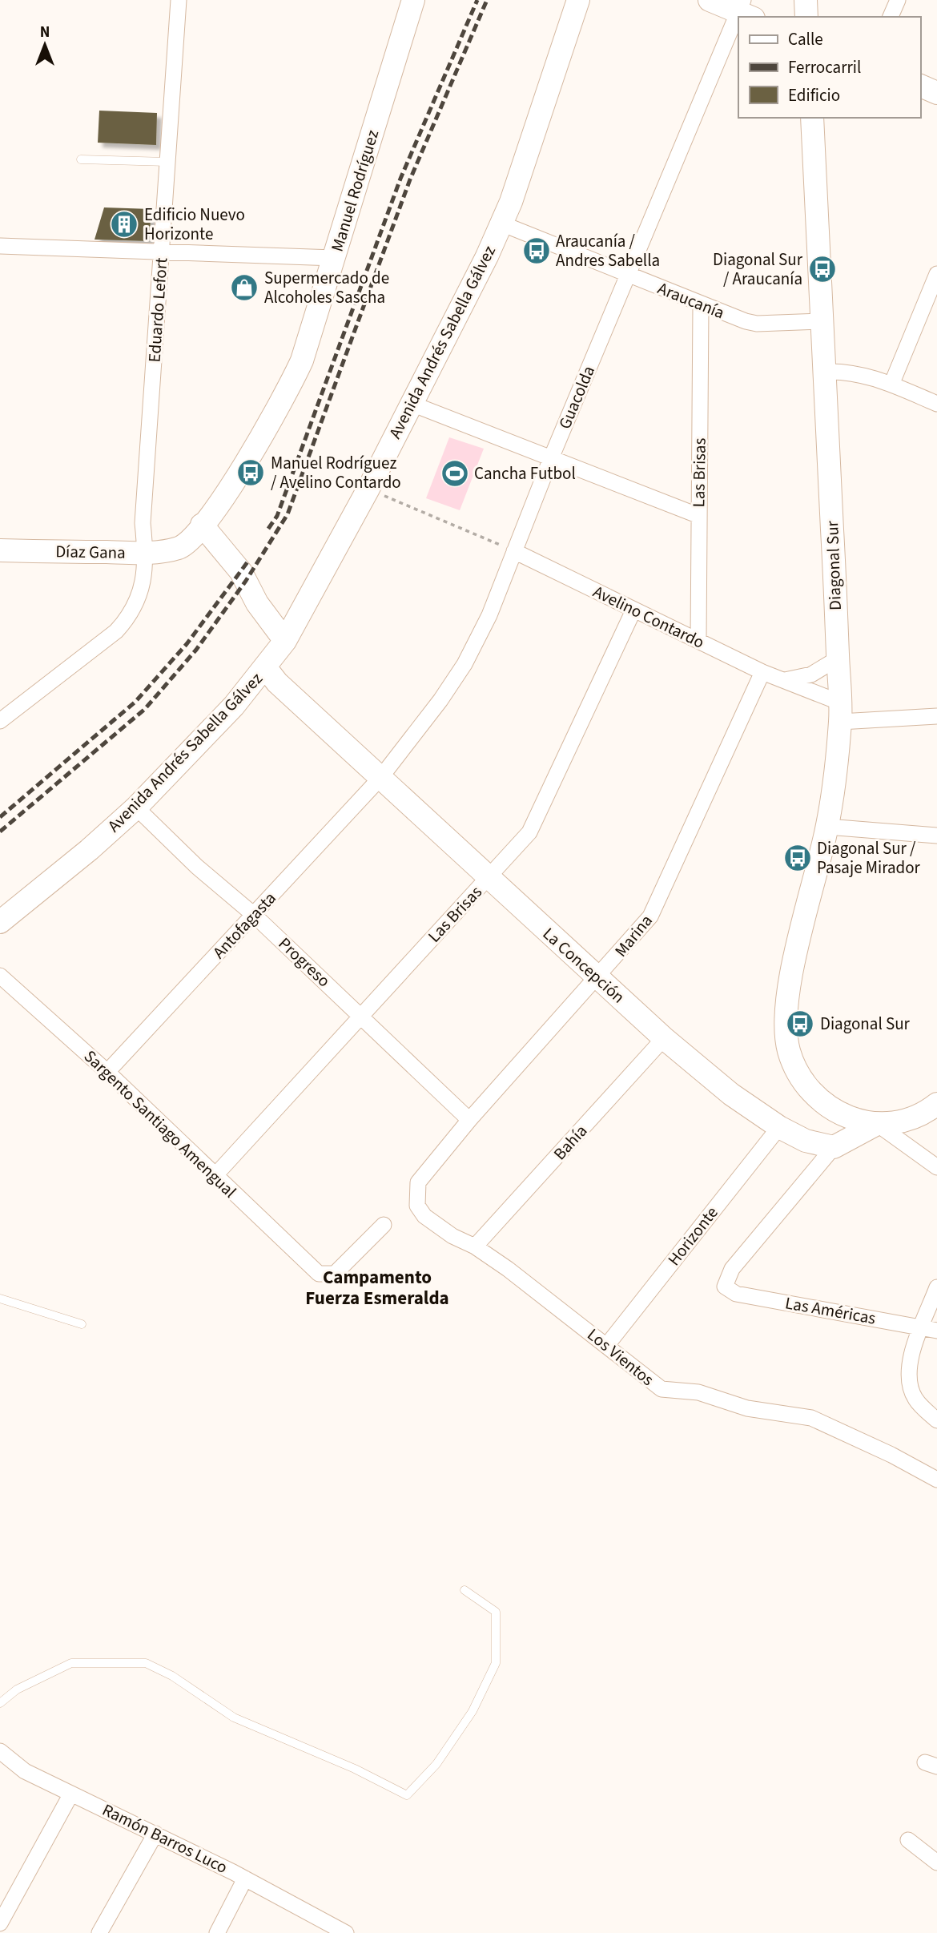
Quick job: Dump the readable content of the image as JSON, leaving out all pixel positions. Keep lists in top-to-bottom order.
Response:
{
  "streets": {
    "main road": [
      "Manuel Rodríguez",
      "Avenida Andrés Sabella Gálvez",
      "Díaz Gana",
      "Diagonal Sur",
      "La Concepción"
    ],
    "street": [
      "Araucanía",
      "Eduardo Lefort",
      "Guacolda",
      "Las Brisas",
      "Avelino Contardo",
      "Antofagasta",
      "Marina",
      "Progreso",
      "Sargento Santiago Amengual",
      "Bahía",
      "Horizonte",
      "Las Américas",
      "Los Vientos",
      "Ramón Barros Luco"
    ]
  },
  "crossings": [
    ["Manuel Rodríguez", "Díaz Gana"],
    ["Araucanía", "Avenida Andrés Sabella Gálvez"],
    ["Araucanía", "Guacolda"],
    ["Araucanía", "Las Brisas"],
    ["Araucanía", "Diagonal Sur"],
    ["Eduardo Lefort", "Díaz Gana"],
    ["Avenida Andrés Sabella Gálvez", "Progreso"],
    ["Avenida Andrés Sabella Gálvez", "La Concepción"],
    ["Guacolda", "Avelino Contardo"],
    ["Guacolda", "Antofagasta"],
    ["Guacolda", "La Concepción"],
    ["Las Brisas", "Avelino Contardo"],
    ["Las Brisas", "Progreso"],
    ["Las Brisas", "La Concepción"],
    ["Las Brisas", "Sargento Santiago Amengual"],
    ["Diagonal Sur", "Avelino Contardo"],
    ["Avelino Contardo", "Marina"],
    ["Antofagasta", "Progreso"],
    ["Antofagasta", "La Concepción"],
    ["Antofagasta", "Sargento Santiago Amengual"],
    ["Marina", "Progreso"],
    ["Marina", "La Concepción"],
    ["Marina", "Los Vientos"],
    ["La Concepción", "Bahía"],
    ["La Concepción", "Horizonte"],
    ["La Concepción", "Las Américas"],
    ["Bahía", "Los Vientos"],
    ["Horizonte", "Los Vientos"]
  ],
  "districts": ["Campamento Fuerza Esmeralda"],
  "places": {
    "building": ["Edificio Nuevo Horizonte"],
    "bus stop": [
      "Araucanía / Andres Sabella",
      "Diagonal Sur / Araucanía",
      "Manuel Rodríguez / Avelino Contardo",
      "Diagonal Sur / Pasaje Mirador",
      "Diagonal Sur"
    ],
    "shop": ["Supermercado de Alcoholes Sascha"],
    "sports": ["Cancha Futbol"]
  },
  "legend": ["Calle", "Ferrocarril", "Edificio"],
  "north": "top"
}
